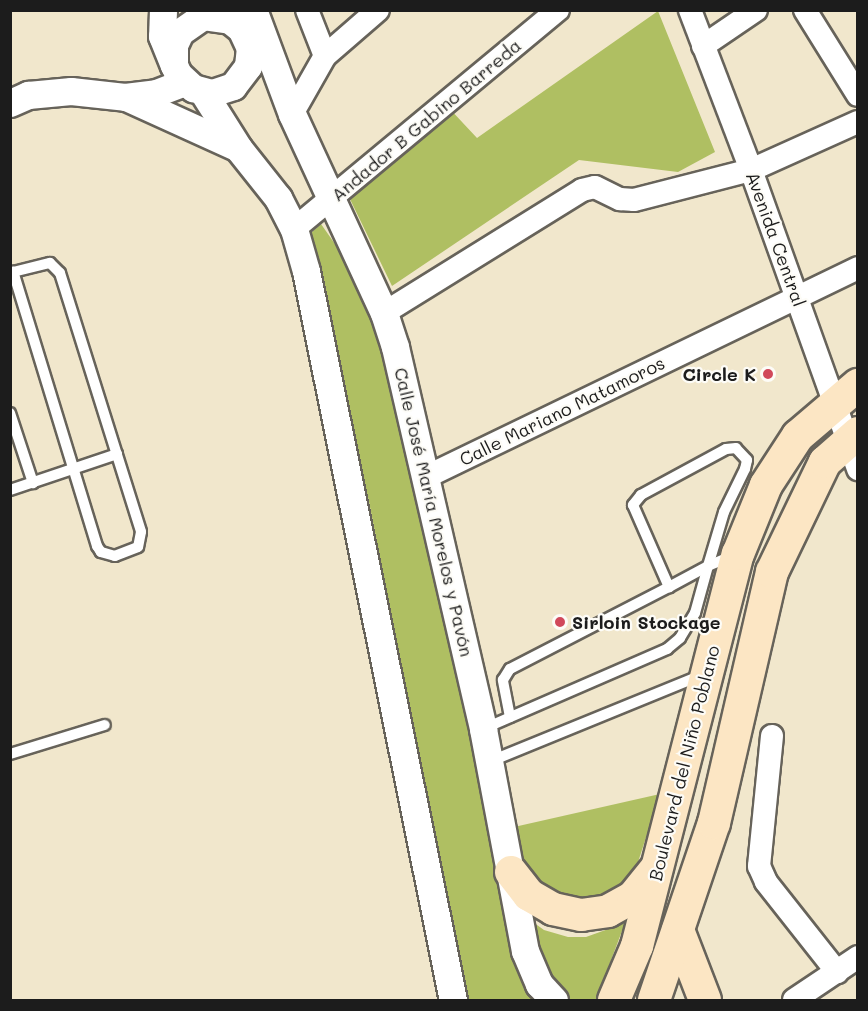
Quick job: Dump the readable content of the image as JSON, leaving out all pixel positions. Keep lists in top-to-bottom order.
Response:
{
  "streets": {
    "main road": ["Boulevard del Niño Poblano"],
    "street": [
      "Andador B Gabino Barreda",
      "Avenida Central",
      "Calle Mariano Matamoros",
      "Calle José María Morelos y Pavón"
    ]
  },
  "crossings": [
    ["Andador B Gabino Barreda", "Calle José María Morelos y Pavón"],
    ["Avenida Central", "Calle Mariano Matamoros"],
    ["Avenida Central", "Boulevard del Niño Poblano"],
    ["Calle Mariano Matamoros", "Calle José María Morelos y Pavón"]
  ],
  "places": ["Circle K", "Sirloin Stockage"]
}
